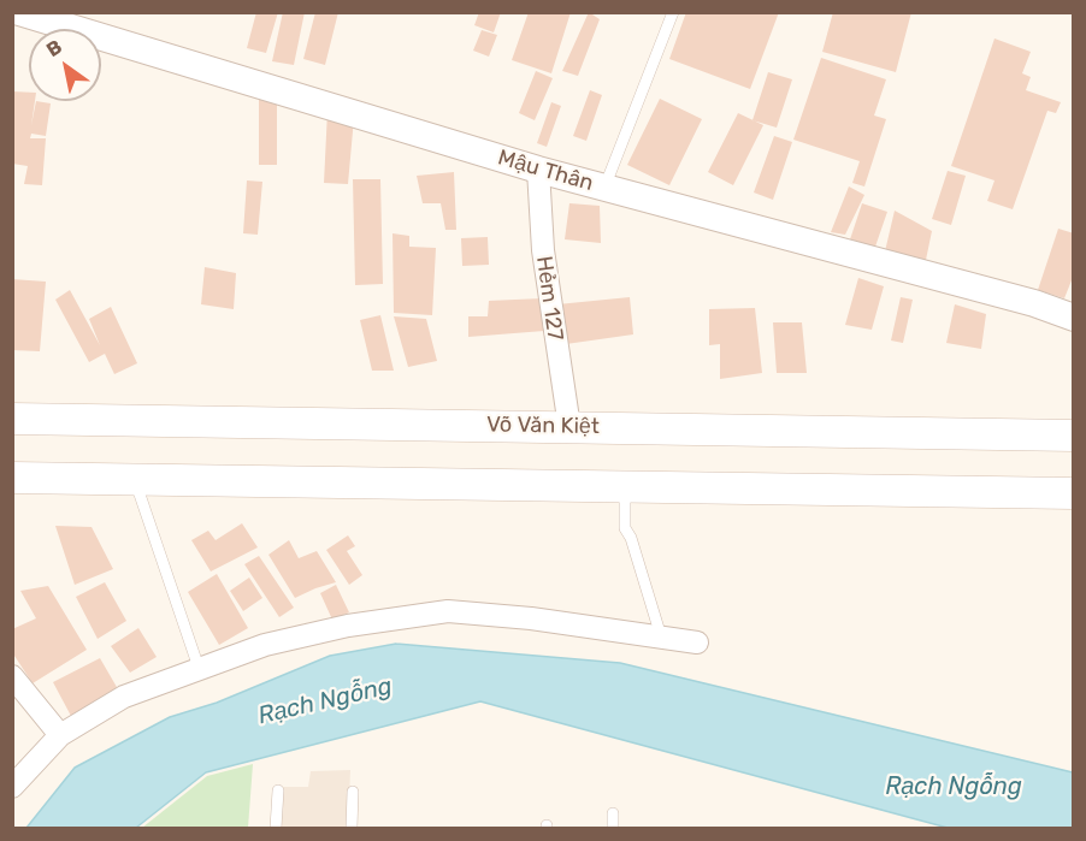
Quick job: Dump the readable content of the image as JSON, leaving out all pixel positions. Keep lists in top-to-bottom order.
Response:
{
  "streets": {
    "main road": ["Võ Văn Kiệt"],
    "street": ["Mậu Thân", "Hẻm 127"]
  },
  "crossings": [
    ["Mậu Thân", "Hẻm 127"],
    ["Hẻm 127", "Võ Văn Kiệt"]
  ],
  "water": ["Rạch Ngỗng"],
  "north": "top left"
}
